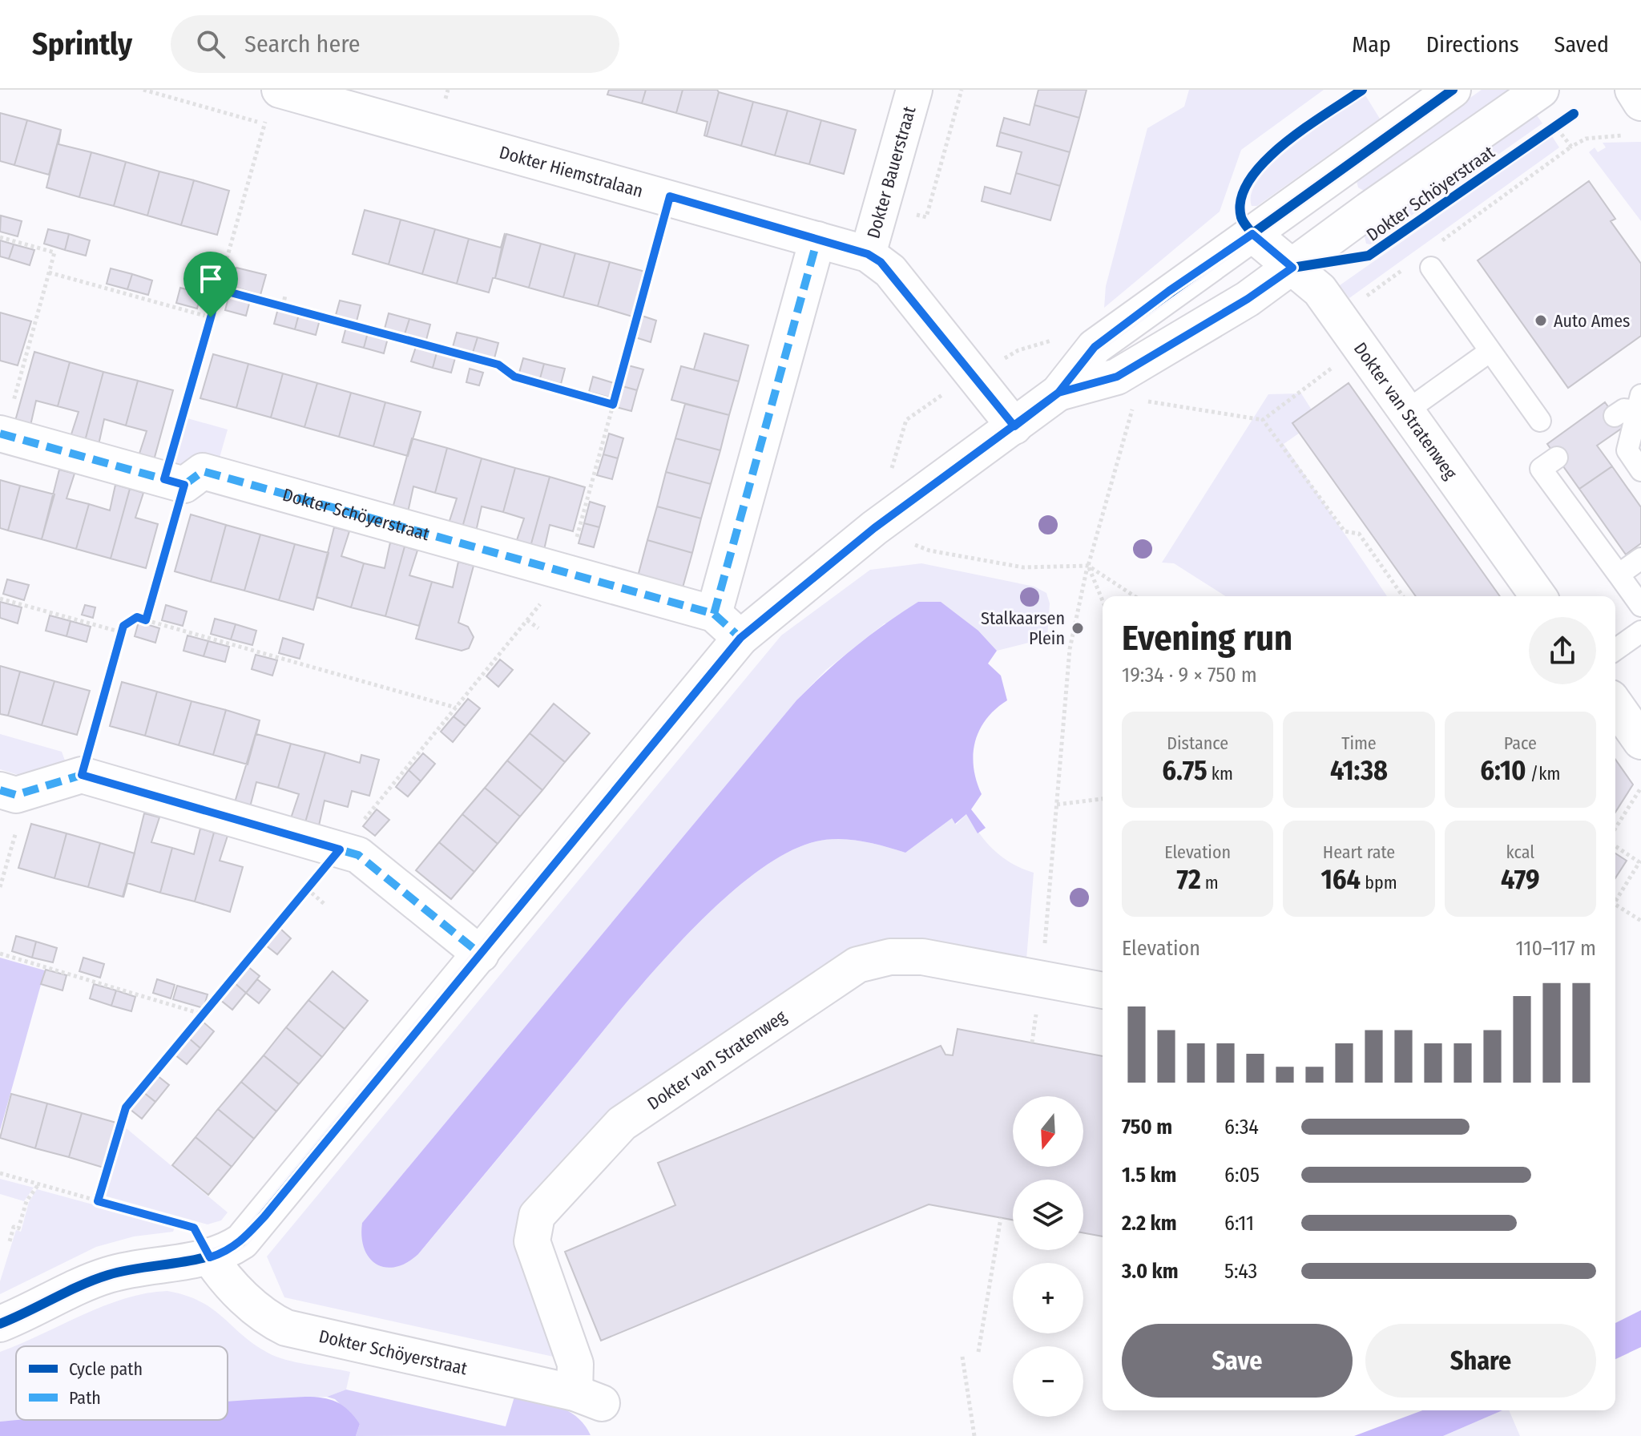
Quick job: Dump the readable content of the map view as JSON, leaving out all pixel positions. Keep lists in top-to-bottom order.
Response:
{
  "streets": {
    "street": [
      "Dokter Hiemstralaan",
      "Dokter Bauerstraat",
      "Dokter Schöyerstraat",
      "Dokter van Stratenweg"
    ]
  },
  "crossings": [
    ["Dokter Hiemstralaan", "Dokter Bauerstraat"],
    ["Dokter Hiemstralaan", "Dokter Schöyerstraat"],
    ["Dokter Schöyerstraat", "Dokter van Stratenweg"]
  ],
  "places": ["Auto Ames", "Stalkaarsen Plein"],
  "legend": ["Cycle path", "Path"],
  "north": "bottom",
  "page": {
    "header": "Sprintly",
    "search": "Search here",
    "nav": ["Map", "Directions", "Saved"],
    "heading": ["Evening run", "19:34 · 9 × 750 m"],
    "stats": [
      ["Distance", "6.75 km"],
      ["Time", "41:38"],
      ["Pace", "6:10 /km"],
      ["Elevation", "72 m"],
      ["Heart rate", "164 bpm"],
      ["kcal", "479"]
    ],
    "chart": ["Elevation", "110–117 m"],
    "map_buttons": ["+", "−"],
    "list": [
      {
        "name": "750 m",
        "note": "6:34"
      },
      {
        "name": "1.5 km",
        "note": "6:05"
      },
      {
        "name": "2.2 km",
        "note": "6:11"
      },
      {
        "name": "3.0 km",
        "note": "5:43"
      }
    ],
    "buttons": ["Save", "Share"]
  }
}
